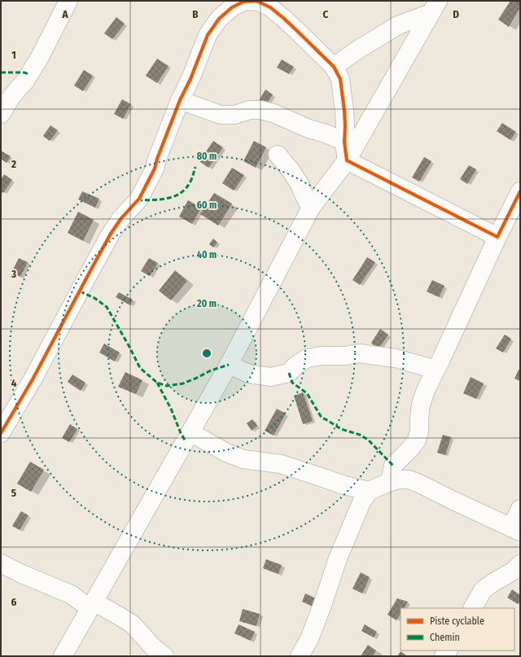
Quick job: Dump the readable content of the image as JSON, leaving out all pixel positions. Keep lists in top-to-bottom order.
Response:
{
  "legend": ["Piste cyclable", "Chemin"],
  "grid": {
    "columns": [
      "A",
      "B",
      "C",
      "D"
    ],
    "rows": [
      "1",
      "2",
      "3",
      "4",
      "5",
      "6"
    ]
  },
  "rings": [
    "80 m",
    "60 m",
    "40 m",
    "20 m"
  ]
}
